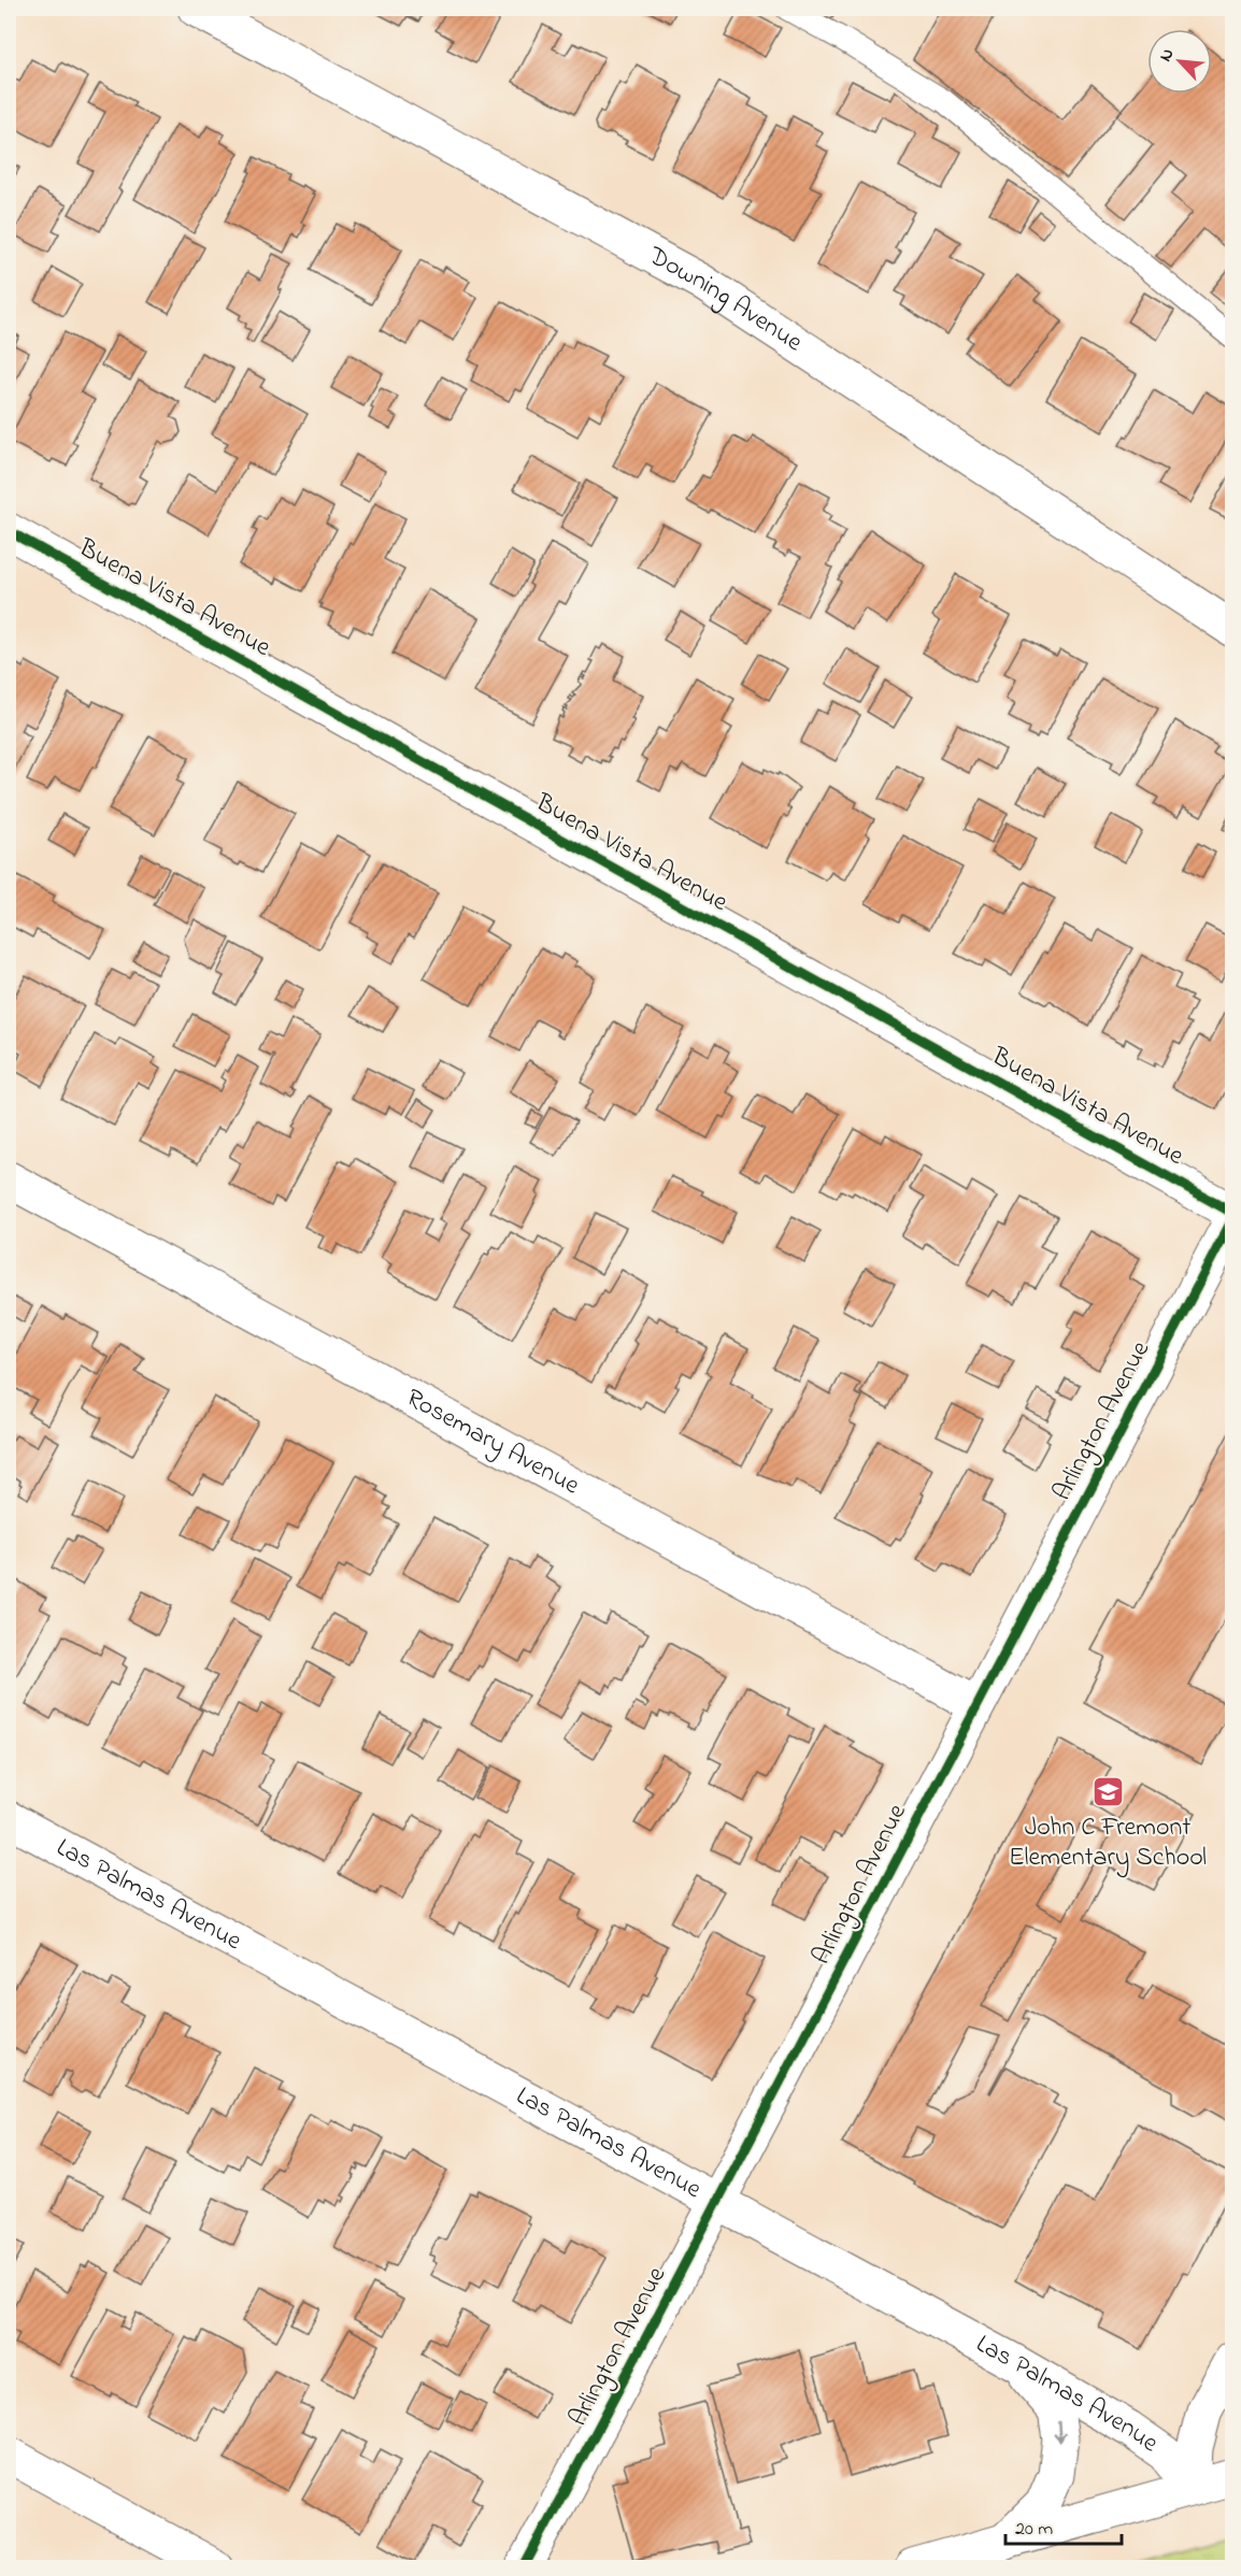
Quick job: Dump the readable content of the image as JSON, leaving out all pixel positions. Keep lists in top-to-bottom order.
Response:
{
  "streets": {
    "street": [
      "Downing Avenue",
      "Buena Vista Avenue",
      "Arlington Avenue",
      "Rosemary Avenue",
      "Las Palmas Avenue"
    ]
  },
  "crossings": [
    ["Arlington Avenue", "Rosemary Avenue"],
    ["Arlington Avenue", "Las Palmas Avenue"]
  ],
  "places": {
    "school or university": ["John C Fremont Elementary School"]
  },
  "scale_bar": "20 m",
  "north": "top left"
}
